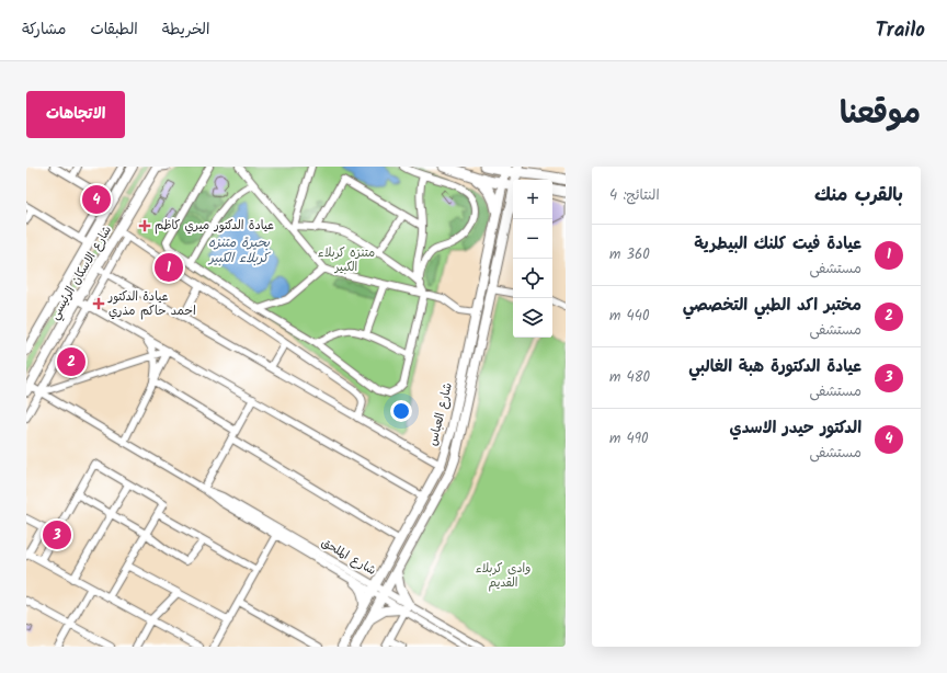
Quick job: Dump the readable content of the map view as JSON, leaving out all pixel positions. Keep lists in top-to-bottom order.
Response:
{
  "streets": {
    "main road": ["شارع الاسكان الرئيسي", "شارع العباس"],
    "street": ["شارع الملحق"]
  },
  "crossings": [
    ["شارع الاسكان الرئيسي", "شارع الملحق"],
    ["شارع العباس", "شارع الملحق"]
  ],
  "water": ["بحيرة متنزه كربلاء الكبير"],
  "parks": ["متنزه كربلاء الكبير", "وادي كربلاء القديم"],
  "places": {
    "health": ["عيادة الدكتور ميري كاظم", "عيادة الدكتور احمد حاكم مذري"]
  },
  "page": {
    "header": "Trailo",
    "nav": ["الخريطة", "الطبقات", "مشاركة"],
    "title": "موقعنا",
    "buttons": "الاتجاهات",
    "heading": ["بالقرب منك", "النتائج: 4"],
    "map_buttons": ["+", "−"],
    "pins": [
      "4",
      "1",
      "2",
      "3"
    ],
    "list": [
      {
        "mark": "1",
        "name": "عيادة فيت كلنك البيطرية",
        "note": "مستشفى",
        "value": "360 m"
      },
      {
        "mark": "2",
        "name": "مختبر اكد الطبي التخصصي",
        "note": "مستشفى",
        "value": "440 m"
      },
      {
        "mark": "3",
        "name": "عيادة الدكتورة هبة الغالبي",
        "note": "مستشفى",
        "value": "480 m"
      },
      {
        "mark": "4",
        "name": "الدكتور حيدر الاسدي",
        "note": "مستشفى",
        "value": "490 m"
      }
    ]
  }
}
